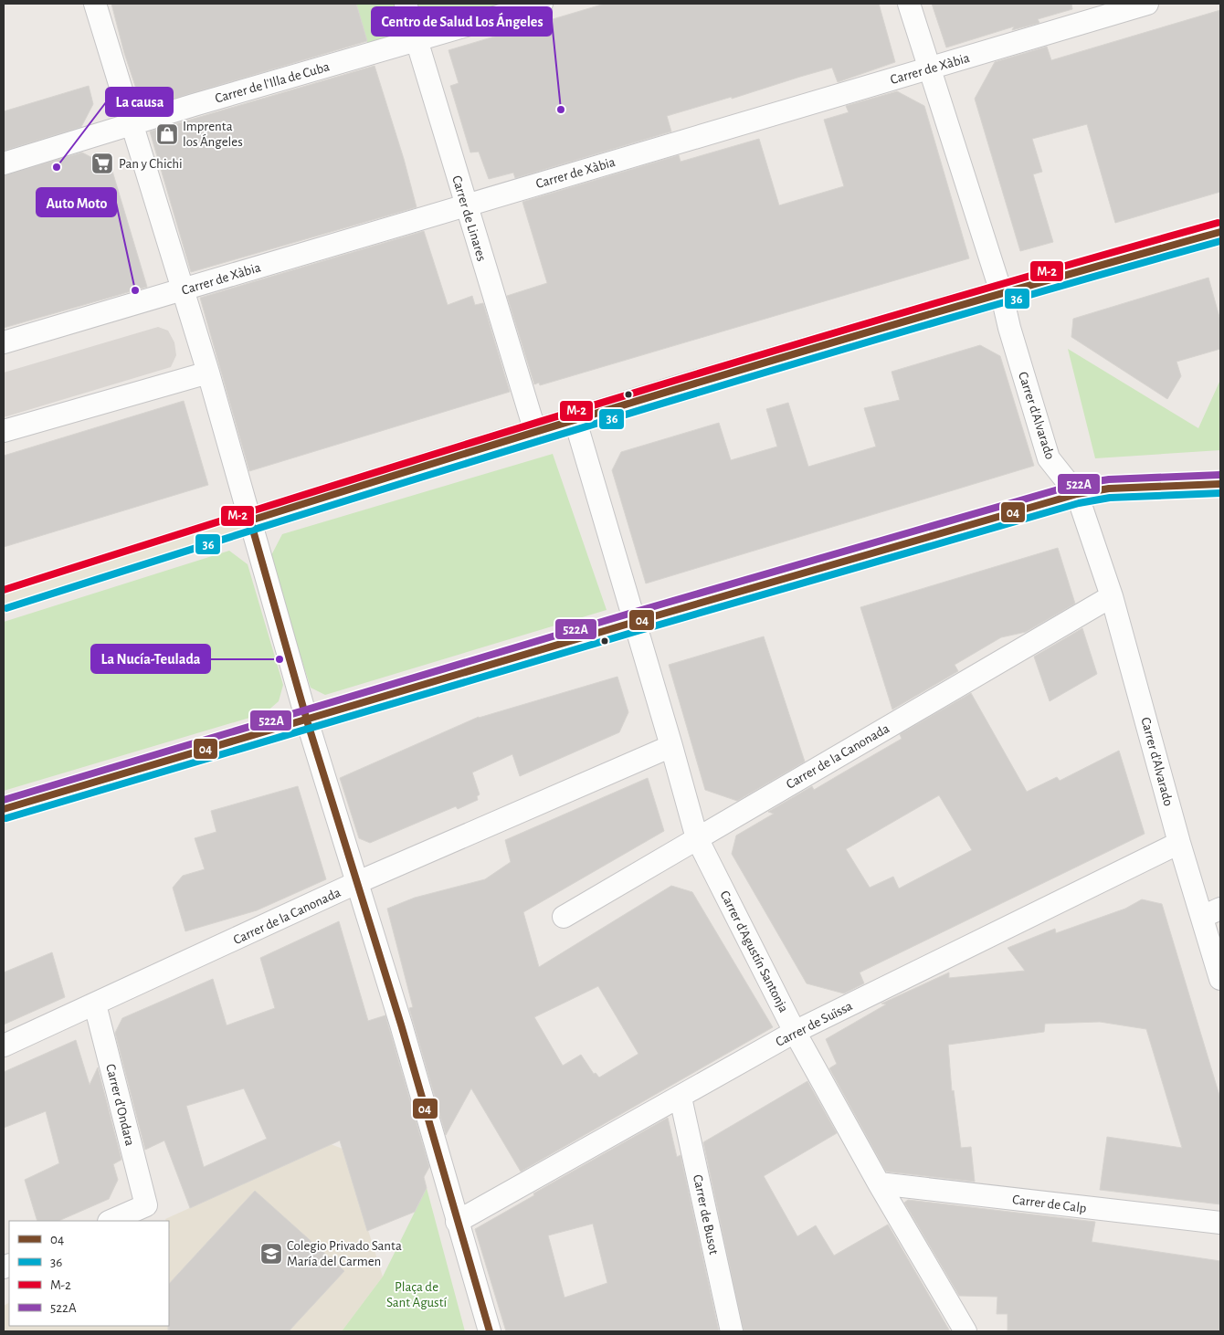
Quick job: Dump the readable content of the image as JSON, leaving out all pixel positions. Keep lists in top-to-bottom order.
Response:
{
  "streets": {
    "street": [
      "Carrer de Xàbia",
      "Carrer de l'Illa de Cuba",
      "Carrer de Linares",
      "Carrer d'Alvarado",
      "Carrer de la Canonada",
      "Carrer d'Agustín Santonja",
      "Carrer de Suïssa",
      "Carrer d'Ondara",
      "Carrer de Calp",
      "Carrer de Busot"
    ]
  },
  "crossings": [
    ["Carrer de Xàbia", "Carrer de Linares"],
    ["Carrer de Xàbia", "Carrer d'Alvarado"],
    ["Carrer de l'Illa de Cuba", "Carrer de Linares"],
    ["Carrer d'Alvarado", "Carrer de la Canonada"],
    ["Carrer d'Alvarado", "Carrer de Suïssa"],
    ["Carrer de la Canonada", "Carrer d'Agustín Santonja"],
    ["Carrer de la Canonada", "Carrer d'Ondara"],
    ["Carrer d'Agustín Santonja", "Carrer de Suïssa"],
    ["Carrer d'Agustín Santonja", "Carrer de Calp"],
    ["Carrer de Suïssa", "Carrer de Busot"]
  ],
  "parks": ["Plaça de Sant Agustí"],
  "places": {
    "other": [
      "Centro de Salud Los Ángeles",
      "La causa",
      "Auto Moto",
      "La Nucía-Teulada"
    ],
    "shop": ["Imprenta los Ángeles"],
    "supermarket": ["Pan y Chichi"],
    "school or university": ["Colegio Privado Santa María del Carmen"]
  },
  "lines": [
    "transit line M-2",
    "transit line 04",
    "transit line 36",
    "transit line 522A"
  ],
  "legend": [
    "04",
    "36",
    "M-2",
    "522A"
  ]
}
